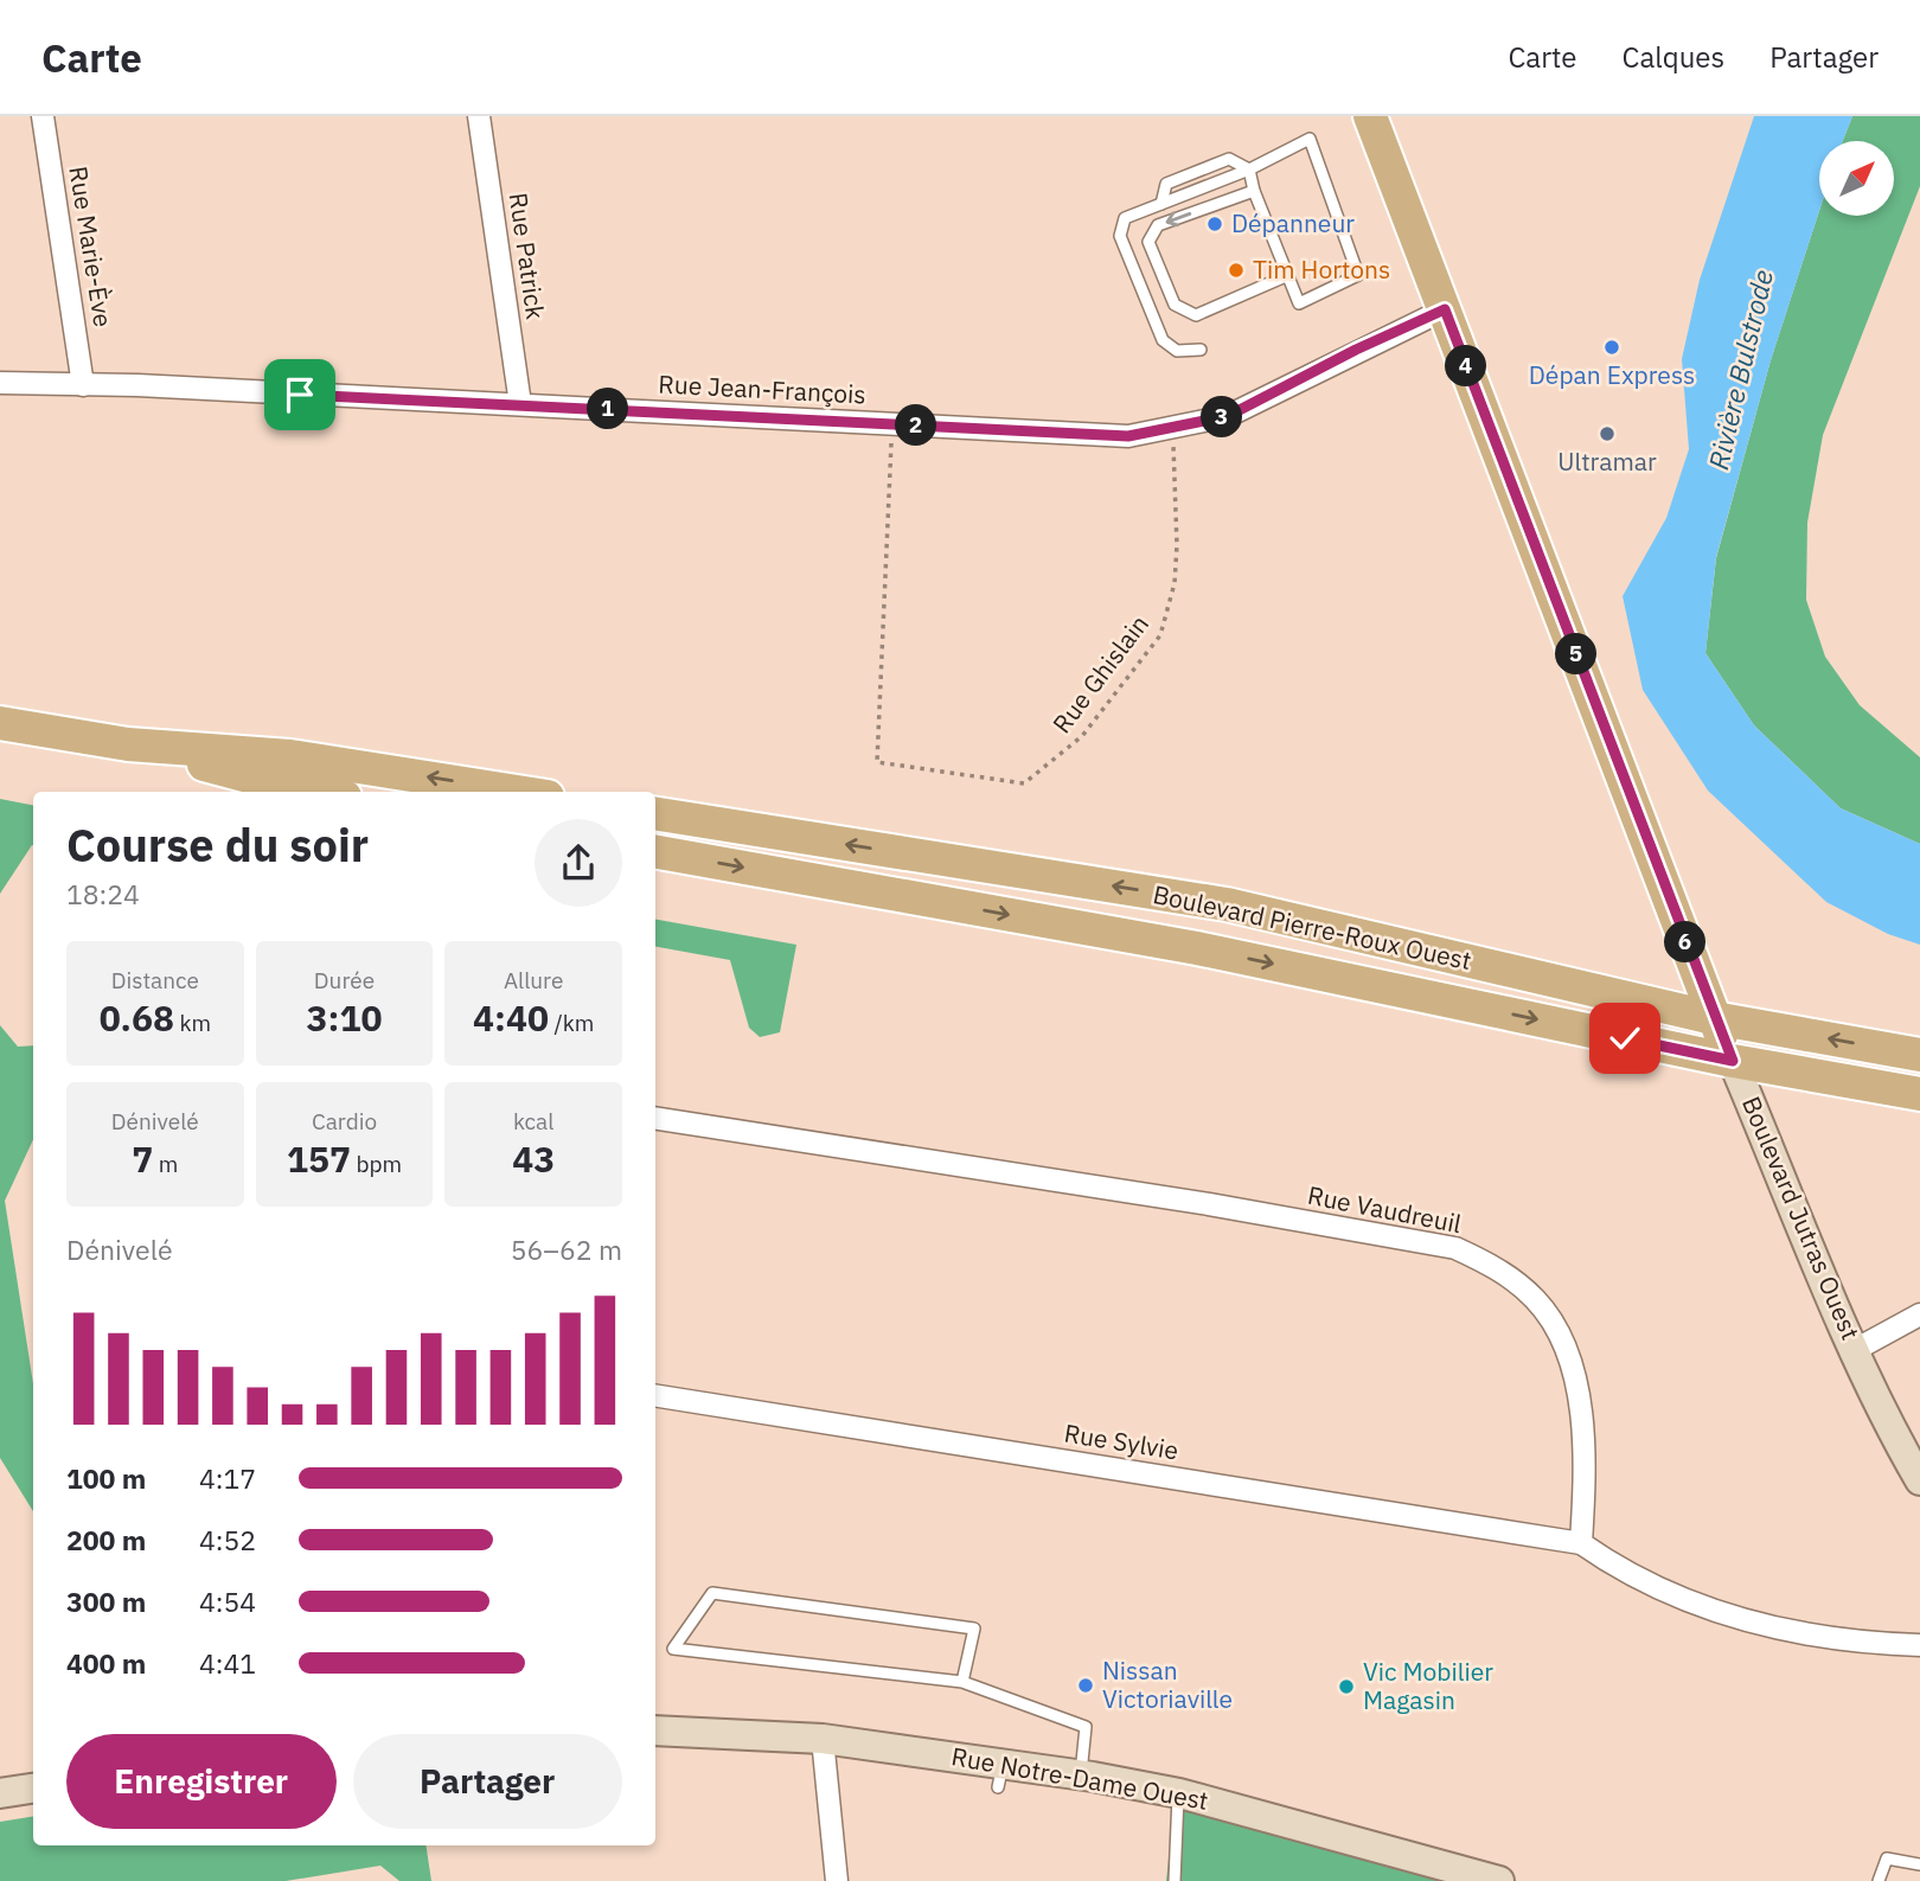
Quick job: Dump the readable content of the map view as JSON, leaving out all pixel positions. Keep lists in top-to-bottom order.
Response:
{
  "streets": {
    "main road": ["Boulevard Pierre-Roux Ouest", "Boulevard Jutras Ouest"],
    "street": [
      "Rue Marie-Ève",
      "Rue Patrick",
      "Rue Jean-François",
      "Rue Vaudreuil",
      "Rue Sylvie",
      "Rue Notre-Dame Ouest"
    ],
    "path": ["Rue Ghislain"]
  },
  "crossings": [
    ["Rue Marie-Ève", "Rue Jean-François"],
    ["Rue Patrick", "Rue Jean-François"],
    ["Rue Jean-François", "Rue Ghislain"],
    ["Rue Jean-François", "Boulevard Jutras Ouest"],
    ["Boulevard Pierre-Roux Ouest", "Boulevard Jutras Ouest"],
    ["Rue Vaudreuil", "Rue Sylvie"]
  ],
  "water": ["Rivière Bulstrode"],
  "places": [
    "Dépanneur",
    "Tim Hortons",
    "Dépan Express",
    "Ultramar",
    "Nissan Victoriaville",
    "Vic Mobilier Magasin"
  ],
  "north": "top right",
  "page": {
    "header": "Carte",
    "nav": ["Carte", "Calques", "Partager"],
    "pins": [
      "4",
      "1",
      "3",
      "2",
      "5",
      "6"
    ],
    "heading": ["Course du soir", "18:24"],
    "stats": [
      ["Distance", "0.68 km"],
      ["Durée", "3:10"],
      ["Allure", "4:40 /km"],
      ["Dénivelé", "7 m"],
      ["Cardio", "157 bpm"],
      ["kcal", "43"]
    ],
    "chart": ["Dénivelé", "56–62 m"],
    "list": [
      {
        "name": "100 m",
        "note": "4:17"
      },
      {
        "name": "200 m",
        "note": "4:52"
      },
      {
        "name": "300 m",
        "note": "4:54"
      },
      {
        "name": "400 m",
        "note": "4:41"
      }
    ],
    "buttons": ["Enregistrer", "Partager"]
  }
}
